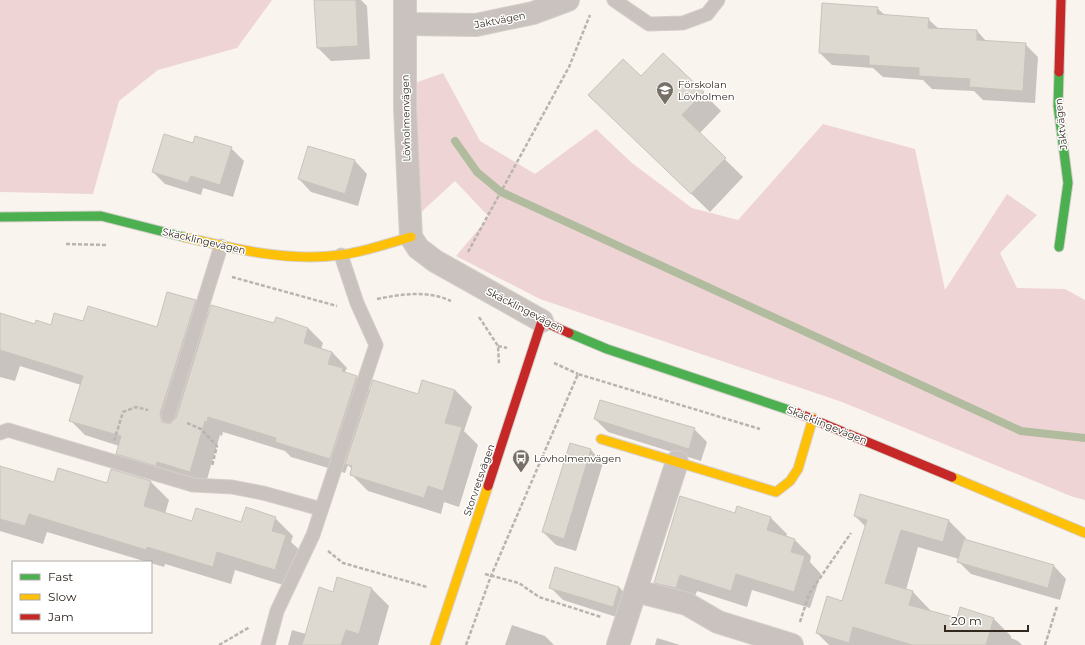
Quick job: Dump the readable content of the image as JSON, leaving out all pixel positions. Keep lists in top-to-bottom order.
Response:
{
  "streets": {
    "street": [
      "Jaktvägen",
      "Lövholmenvägen",
      "Skäcklingevägen",
      "Storvretsvägen"
    ]
  },
  "crossings": [
    ["Jaktvägen", "Lövholmenvägen"],
    ["Lövholmenvägen", "Skäcklingevägen"],
    ["Skäcklingevägen", "Storvretsvägen"]
  ],
  "places": {
    "school or university": ["Förskolan Lövholmen"],
    "bus stop": ["Lövholmenvägen"]
  },
  "legend": ["Fast", "Slow", "Jam"],
  "scale_bar": "20 m"
}
